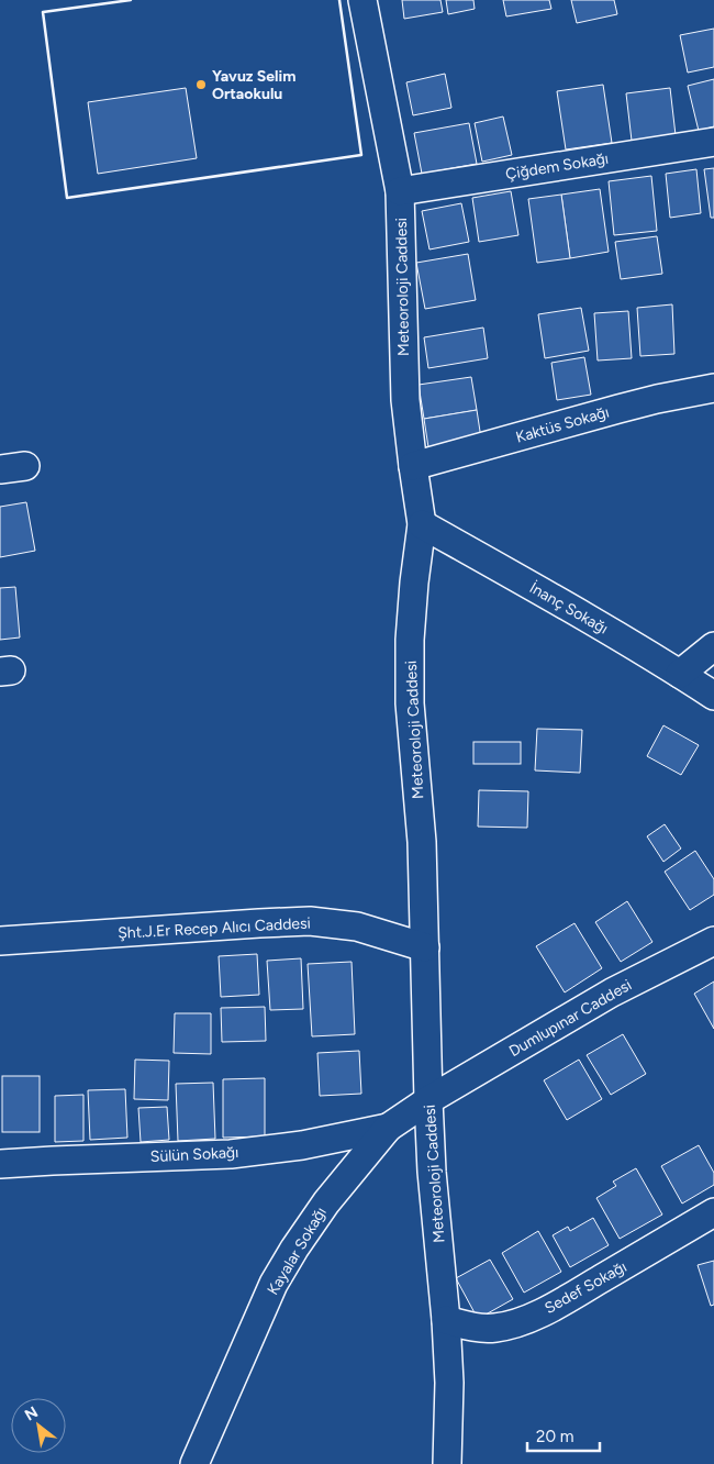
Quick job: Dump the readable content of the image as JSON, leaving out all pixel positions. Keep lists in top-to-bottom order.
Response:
{
  "streets": {
    "street": [
      "Çiğdem Sokağı",
      "Meteoroloji Caddesi",
      "Kaktüs Sokağı",
      "İnanç Sokağı",
      "Şht.J.Er Recep Alıcı Caddesi",
      "Dumlupınar Caddesi",
      "Sülün Sokağı",
      "Kayalar Sokağı",
      "Sedef Sokağı"
    ]
  },
  "crossings": [
    ["Çiğdem Sokağı", "Meteoroloji Caddesi"],
    ["Meteoroloji Caddesi", "Kaktüs Sokağı"],
    ["Meteoroloji Caddesi", "İnanç Sokağı"],
    ["Meteoroloji Caddesi", "Şht.J.Er Recep Alıcı Caddesi"],
    ["Meteoroloji Caddesi", "Dumlupınar Caddesi"],
    ["Meteoroloji Caddesi", "Kayalar Sokağı"],
    ["Meteoroloji Caddesi", "Sedef Sokağı"],
    ["Dumlupınar Caddesi", "Kayalar Sokağı"],
    ["Sülün Sokağı", "Kayalar Sokağı"]
  ],
  "places": ["Yavuz Selim Ortaokulu"],
  "scale_bar": "20 m",
  "north": "top left"
}
